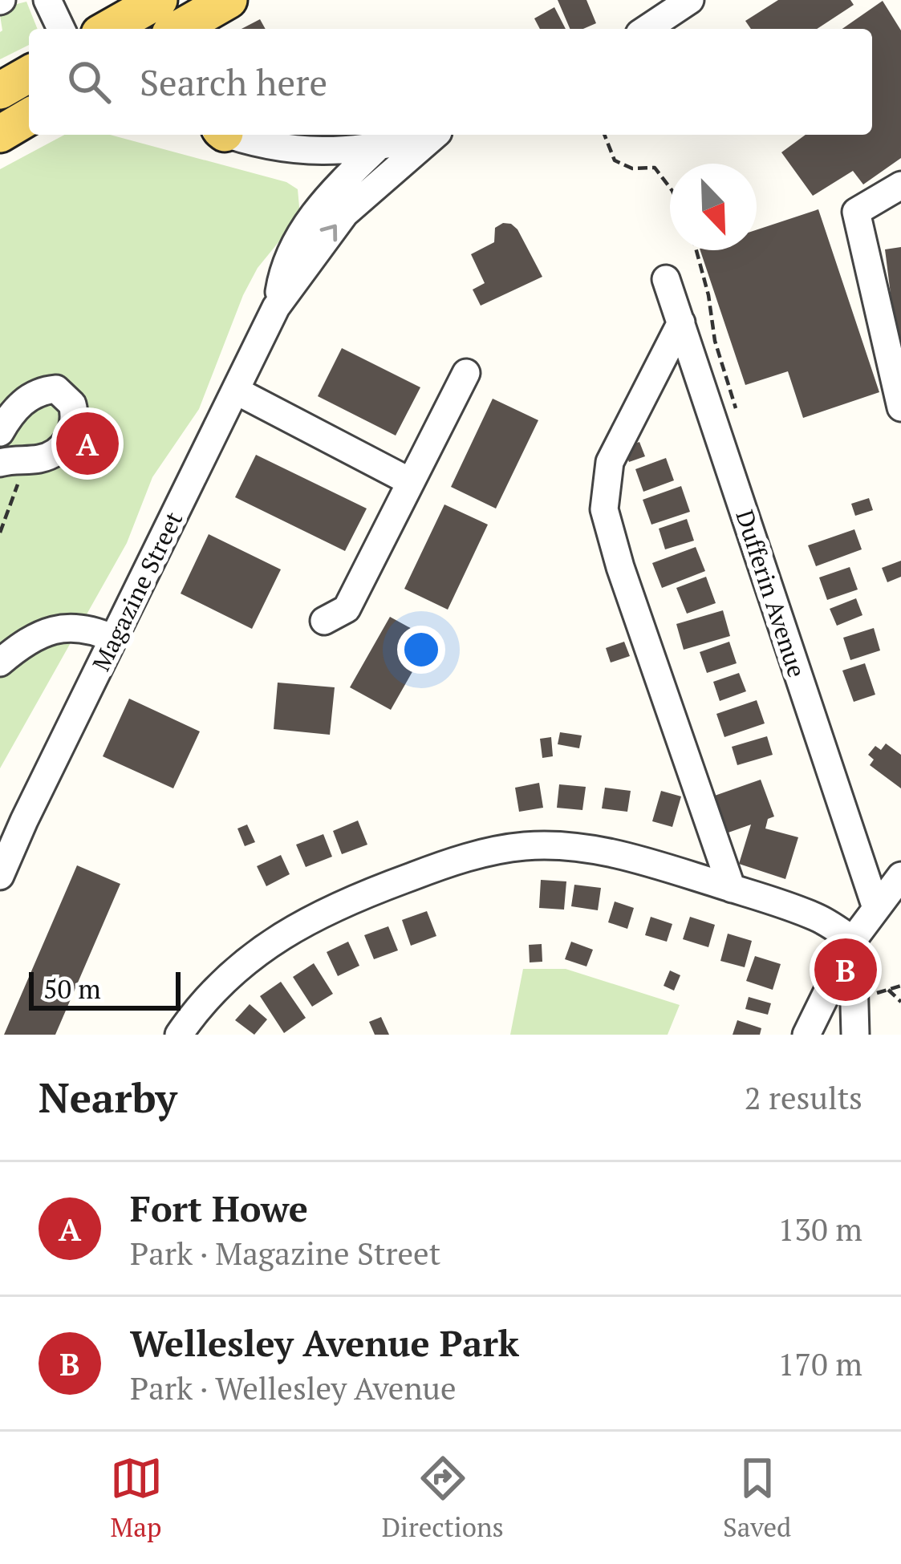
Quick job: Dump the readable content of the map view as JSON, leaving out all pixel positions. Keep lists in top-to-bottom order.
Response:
{
  "streets": {
    "street": ["Magazine Street", "Dufferin Avenue"]
  },
  "scale_bar": "50 m",
  "north": "bottom right",
  "page": {
    "search": "Search here",
    "pins": ["A", "B"],
    "scale": "50 m",
    "heading": ["Nearby", "2 results"],
    "list": [
      {
        "mark": "A",
        "name": "Fort Howe",
        "note": "Park · Magazine Street",
        "value": "130 m"
      },
      {
        "mark": "B",
        "name": "Wellesley Avenue Park",
        "note": "Park · Wellesley Avenue",
        "value": "170 m"
      }
    ],
    "nav": ["Map", "Directions", "Saved"]
  }
}
